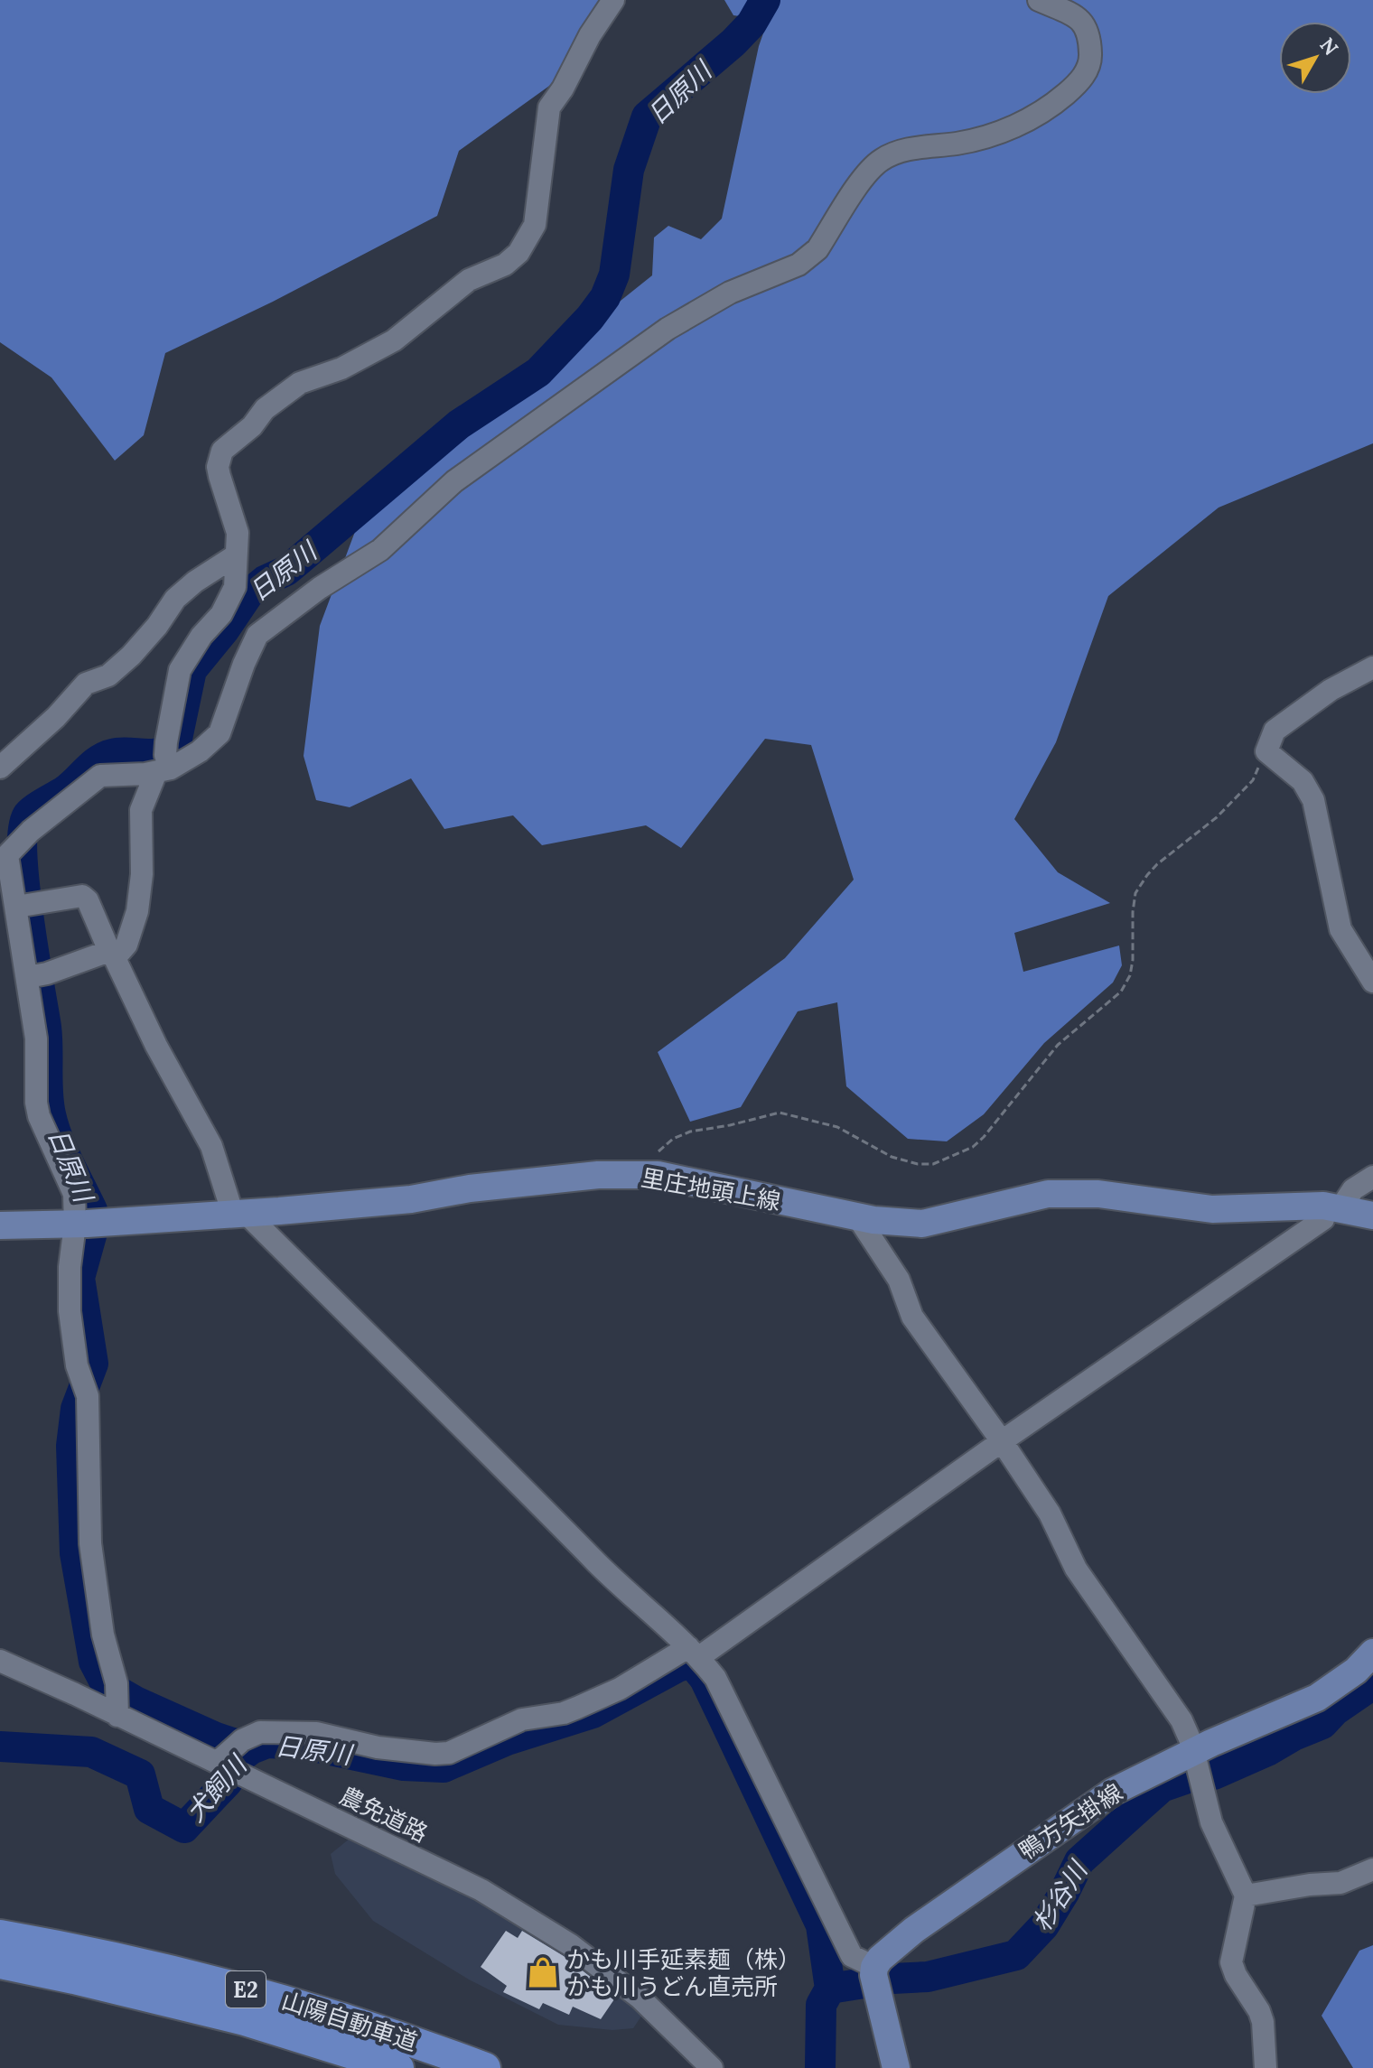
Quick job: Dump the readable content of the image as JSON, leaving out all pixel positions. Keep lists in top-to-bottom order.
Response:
{
  "streets": {
    "highway": ["E2", "山陽自動車道"],
    "main road": ["里庄地頭上線", "鴨方矢掛線"],
    "street": ["農免道路"]
  },
  "water": ["日原川", "犬飼川", "杉谷川"],
  "places": {
    "shop": ["かも川手延素麺（株） かも川うどん直売所"]
  },
  "north": "top right"
}
